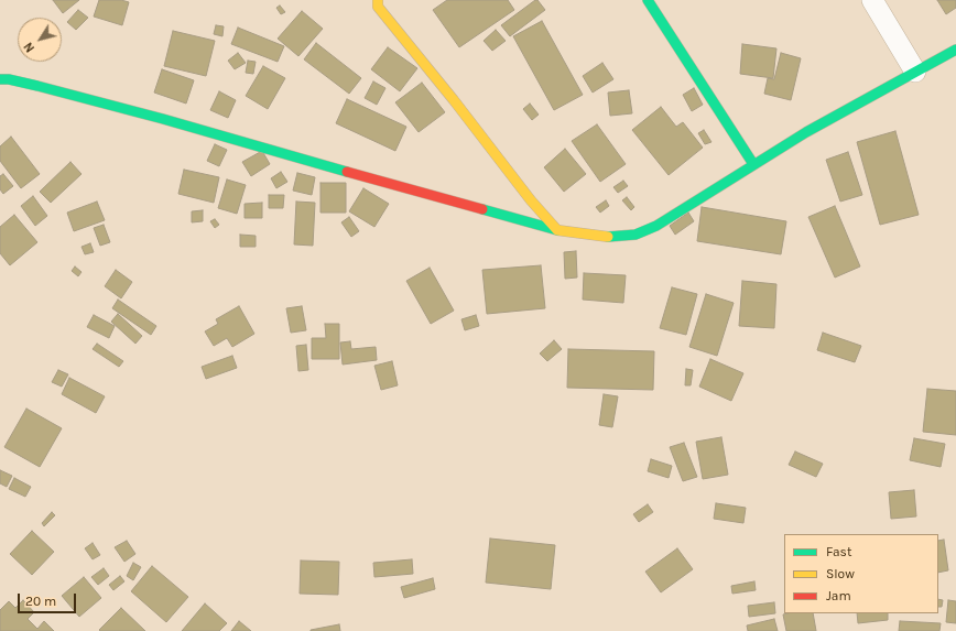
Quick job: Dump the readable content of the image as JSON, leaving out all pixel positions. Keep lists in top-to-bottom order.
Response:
{
  "legend": ["Fast", "Slow", "Jam"],
  "scale_bar": "20 m",
  "north": "bottom left"
}
